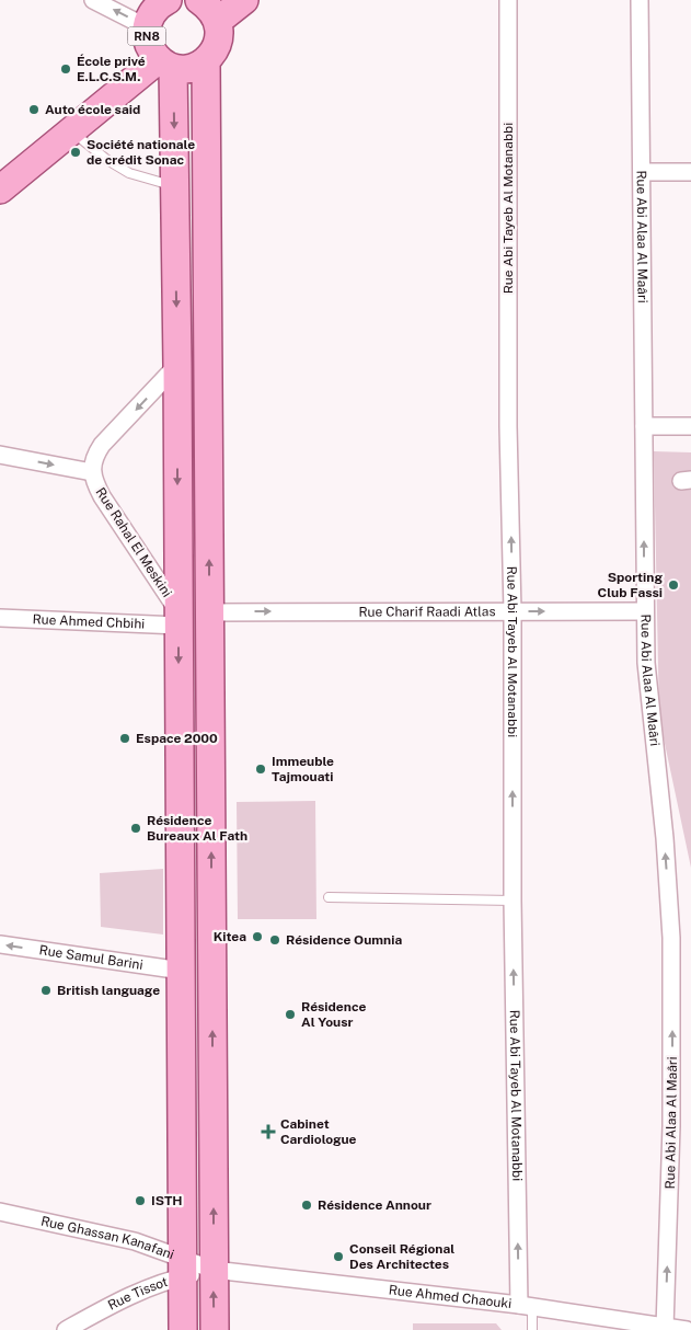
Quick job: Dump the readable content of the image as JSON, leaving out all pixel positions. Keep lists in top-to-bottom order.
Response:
{
  "streets": {
    "main road": ["RN8"],
    "street": [
      "Rue Abi Tayeb Al Motanabbi",
      "Rue Abi Alaa Al Maâri",
      "Rue Rahal El Meskini",
      "Rue Charif Raadi Atlas",
      "Rue Ahmed Chbihi",
      "Rue Samul Barini",
      "Rue Ghassan Kanafani",
      "Rue Tissot",
      "Rue Ahmed Chaouki"
    ]
  },
  "crossings": [
    ["Rue Abi Tayeb Al Motanabbi", "Rue Charif Raadi Atlas"],
    ["Rue Abi Tayeb Al Motanabbi", "Rue Ahmed Chaouki"],
    ["Rue Abi Alaa Al Maâri", "Rue Charif Raadi Atlas"],
    ["Rue Abi Alaa Al Maâri", "Rue Ahmed Chaouki"],
    ["Rue Rahal El Meskini", "Rue Ahmed Chbihi"],
    ["Rue Ghassan Kanafani", "Rue Tissot"],
    ["Rue Ghassan Kanafani", "Rue Ahmed Chaouki"]
  ],
  "one_way": [
    "Rue Abi Tayeb Al Motanabbi",
    "Rue Abi Alaa Al Maâri",
    "Rue Charif Raadi Atlas",
    "Rue Samul Barini"
  ],
  "places": {
    "other": [
      "École privé E.L.C.S.M.",
      "Auto école said",
      "Société nationale de crédit Sonac",
      "Sporting Club Fassi",
      "Espace 2000",
      "Immeuble Tajmouati",
      "Résidence Bureaux Al Fath",
      "Kitea",
      "Résidence Oumnia",
      "British language",
      "Résidence Al Yousr",
      "ISTH",
      "Résidence Annour",
      "Conseil Régional Des Architectes"
    ],
    "health": ["Cabinet Cardiologue"]
  }
}
